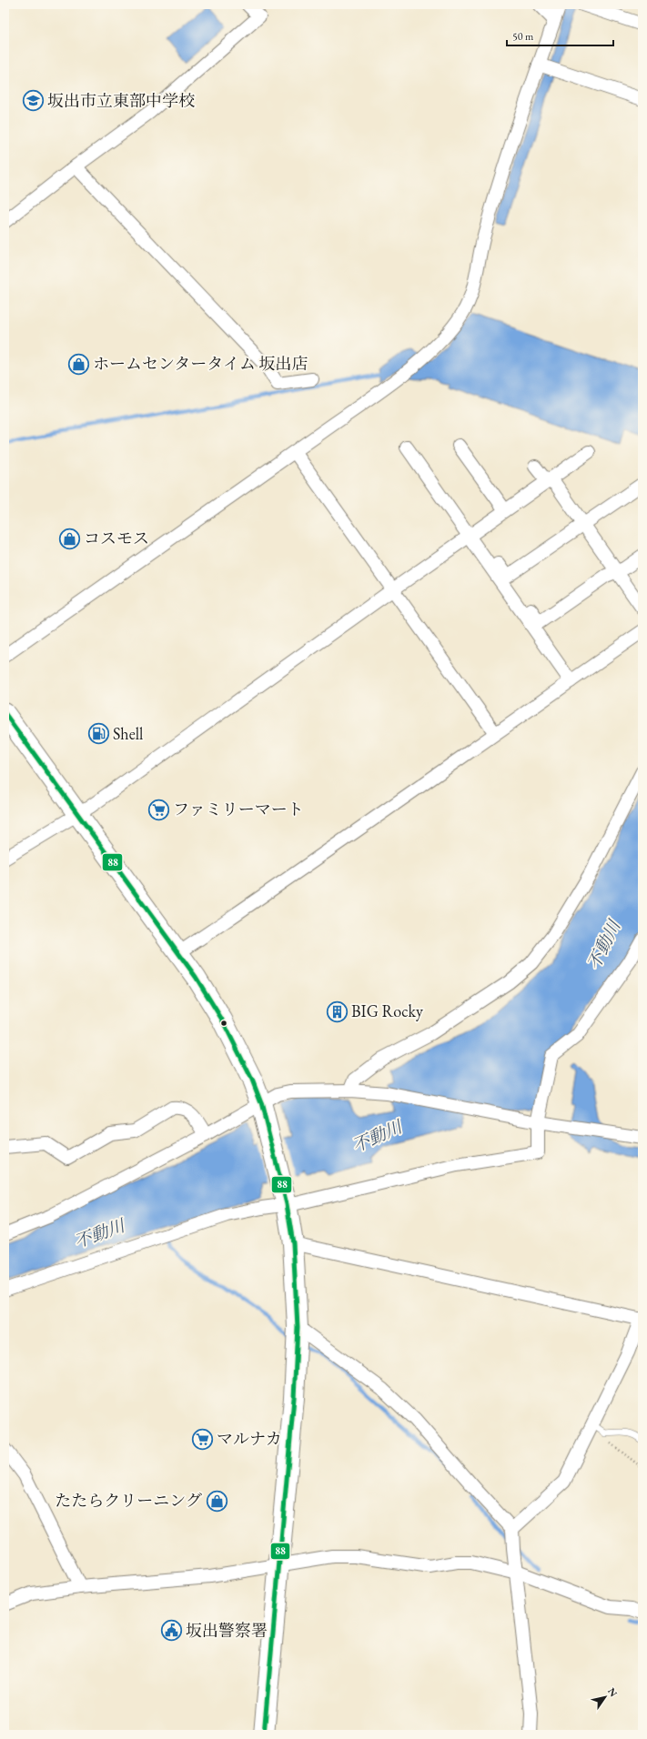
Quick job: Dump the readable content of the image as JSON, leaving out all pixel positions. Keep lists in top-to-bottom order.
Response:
{
  "water": ["不動川"],
  "places": {
    "school or university": ["坂出市立東部中学校"],
    "shop": ["ホームセンタータイム 坂出店", "コスモス", "たたらクリーニング"],
    "fuel station": ["Shell"],
    "supermarket": ["ファミリーマート", "マルナカ"],
    "building": ["BIG Rocky"],
    "public building": ["坂出警察署"]
  },
  "lines": ["transit line 88"],
  "scale_bar": "50 m",
  "north": "top right"
}
